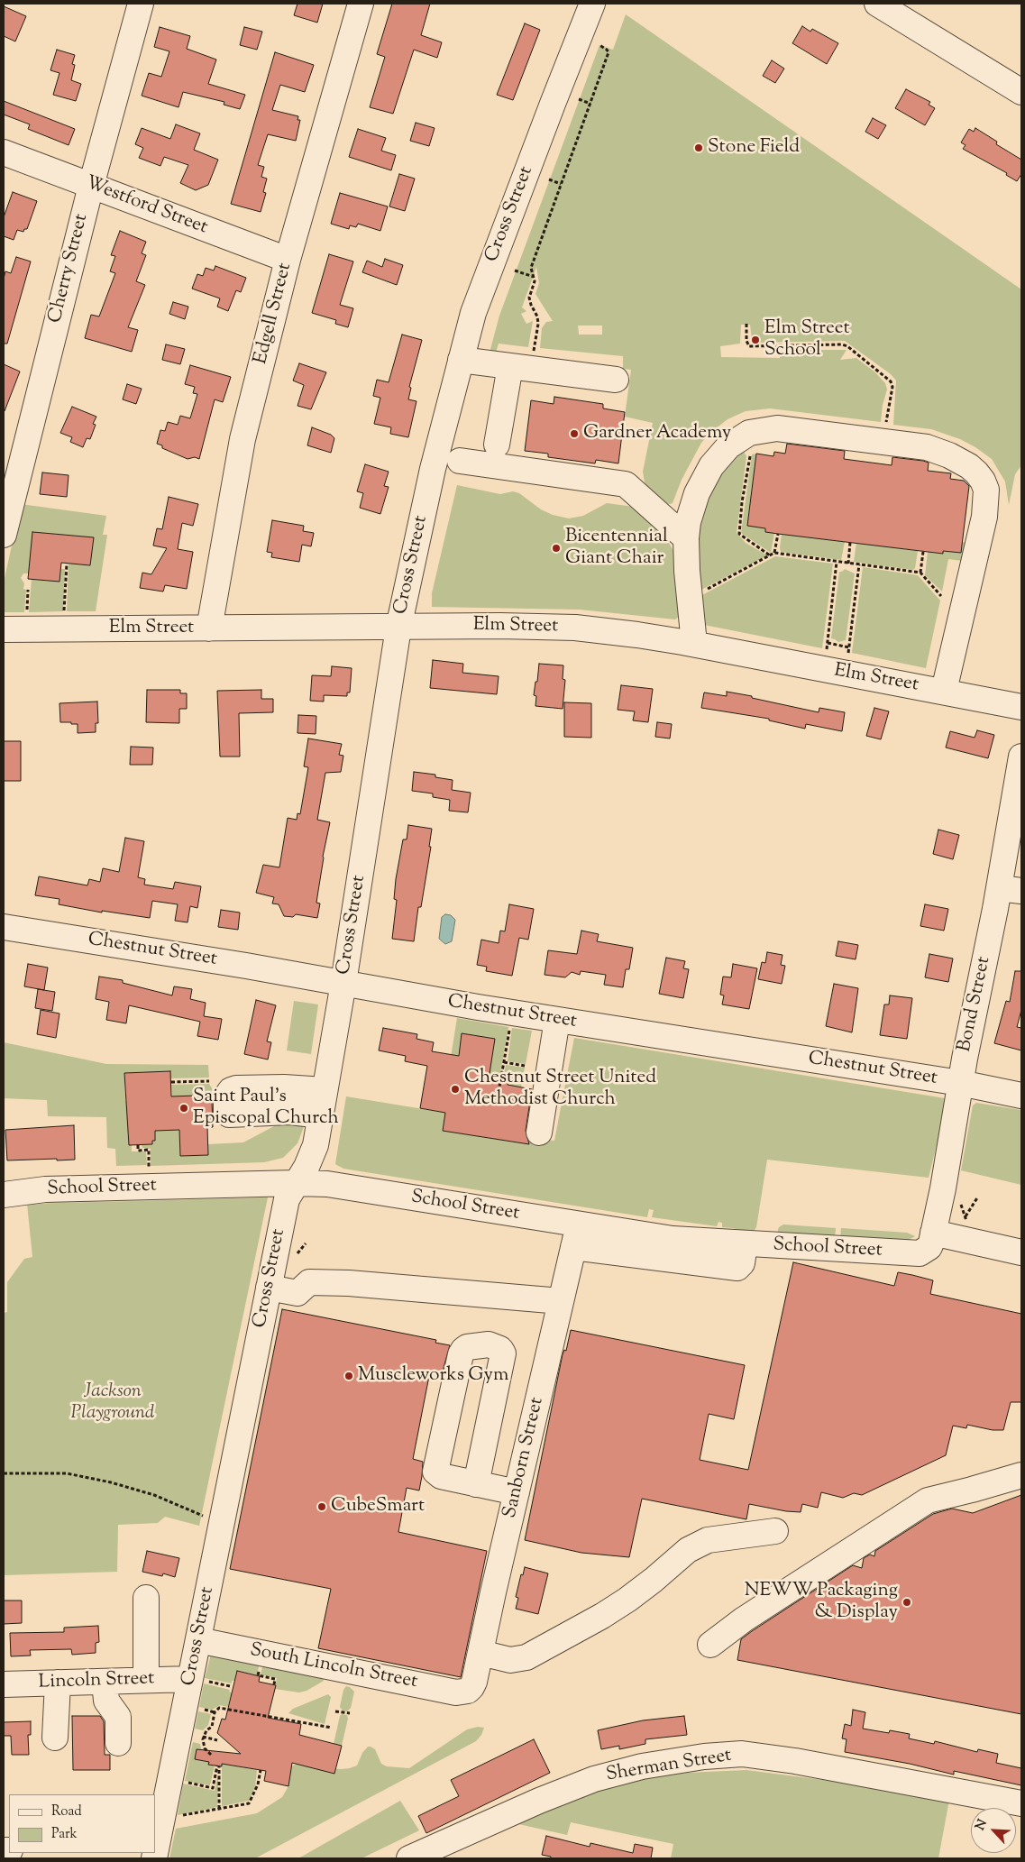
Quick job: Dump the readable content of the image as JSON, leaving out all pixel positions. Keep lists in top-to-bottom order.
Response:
{
  "streets": {
    "street": [
      "Westford Street",
      "Cross Street",
      "Cherry Street",
      "Edgell Street",
      "Elm Street",
      "Chestnut Street",
      "Bond Street",
      "School Street",
      "Sanborn Street",
      "South Lincoln Street",
      "Lincoln Street",
      "Sherman Street"
    ]
  },
  "crossings": [
    ["Westford Street", "Cherry Street"],
    ["Westford Street", "Edgell Street"],
    ["Cross Street", "Elm Street"],
    ["Cross Street", "Chestnut Street"],
    ["Cross Street", "School Street"],
    ["Cross Street", "South Lincoln Street"],
    ["Cross Street", "Lincoln Street"],
    ["Edgell Street", "Elm Street"],
    ["Chestnut Street", "Bond Street"],
    ["Bond Street", "School Street"],
    ["School Street", "Sanborn Street"],
    ["Sanborn Street", "South Lincoln Street"]
  ],
  "parks": ["Jackson Playground"],
  "places": [
    "Stone Field",
    "Elm Street School",
    "Gardner Academy",
    "Bicentennial Giant Chair",
    "Chestnut Street United Methodist Church",
    "Saint Paul's Episcopal Church",
    "Muscleworks Gym",
    "CubeSmart",
    "NEWW Packaging & Display"
  ],
  "legend": ["Road", "Park"],
  "north": "top left"
}
